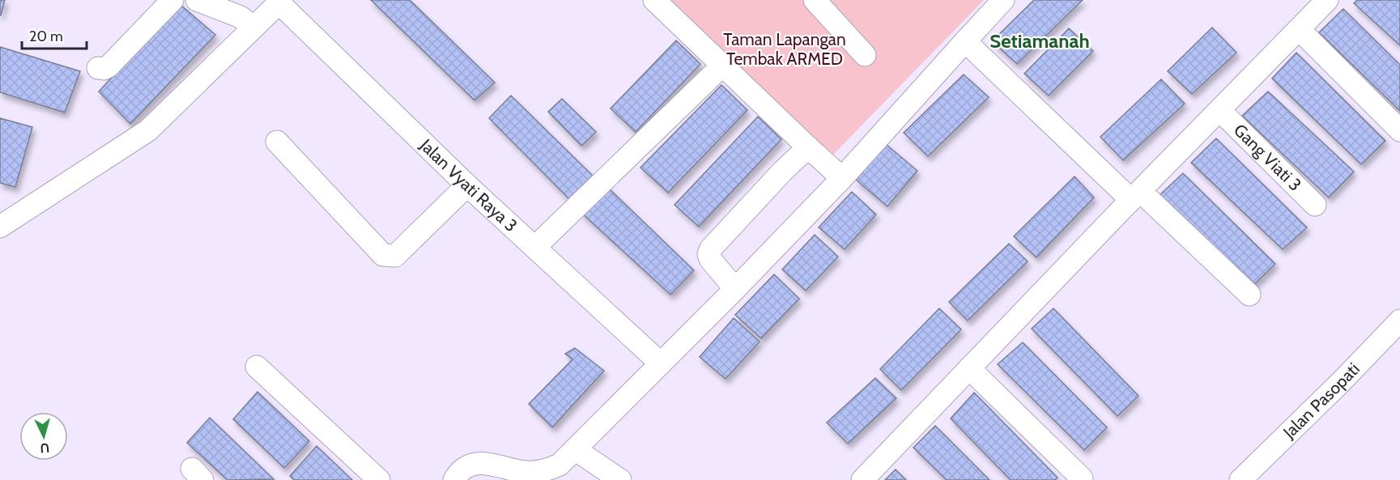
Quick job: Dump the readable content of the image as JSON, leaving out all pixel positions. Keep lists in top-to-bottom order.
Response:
{
  "streets": {
    "street": ["Gang Viati 3", "Jalan Vyati Raya 3", "Jalan Pasopati"]
  },
  "districts": ["Setiamanah"],
  "parks": ["Taman Lapangan Tembak ARMED"],
  "scale_bar": "20 m",
  "north": "bottom"
}
